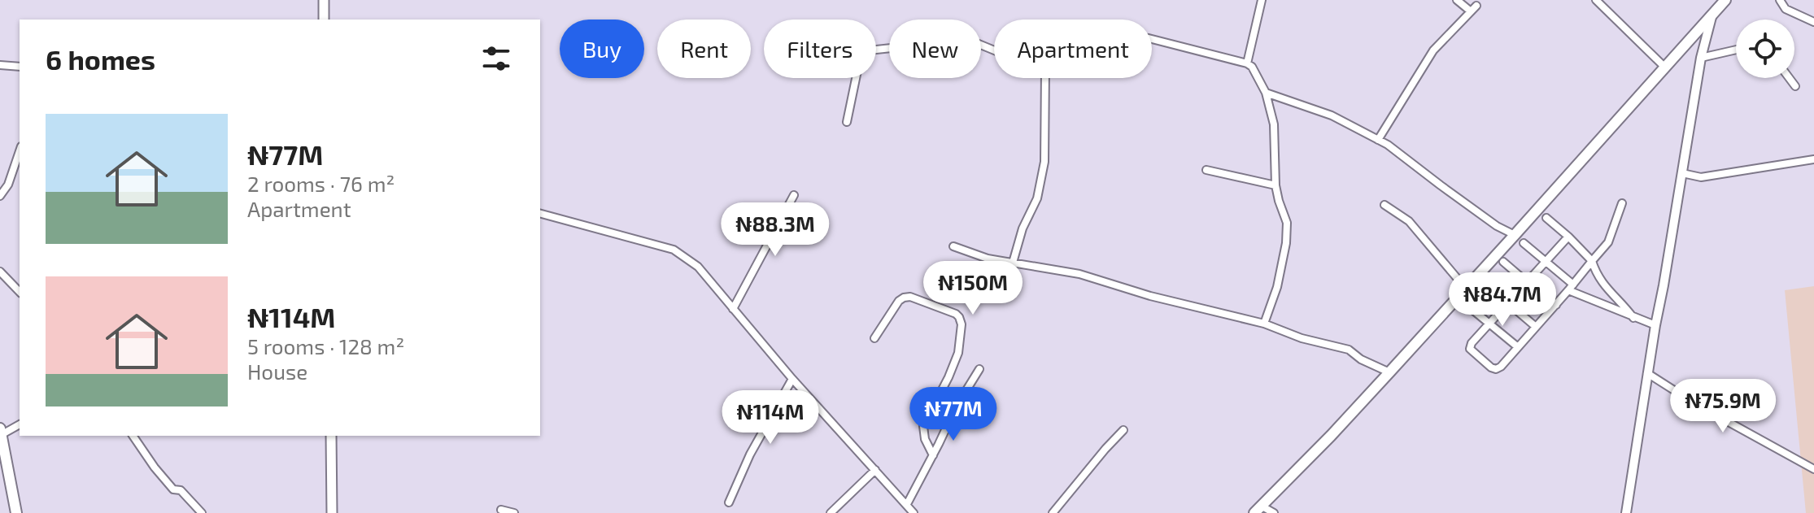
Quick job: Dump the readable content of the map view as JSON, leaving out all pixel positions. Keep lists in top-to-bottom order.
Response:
{
  "page": {
    "chip": [
      "Buy",
      "Rent",
      "Filters",
      "New",
      "Apartment"
    ],
    "heading": "6 homes",
    "list": [
      {
        "name": "₦77M",
        "note": "2 rooms · 76 m² · Apartment"
      },
      {
        "name": "₦114M",
        "note": "5 rooms · 128 m² · House"
      }
    ],
    "price": [
      "₦88.3M",
      "₦150M",
      "₦84.7M",
      "₦75.9M",
      "₦77M",
      "₦114M"
    ]
  }
}
